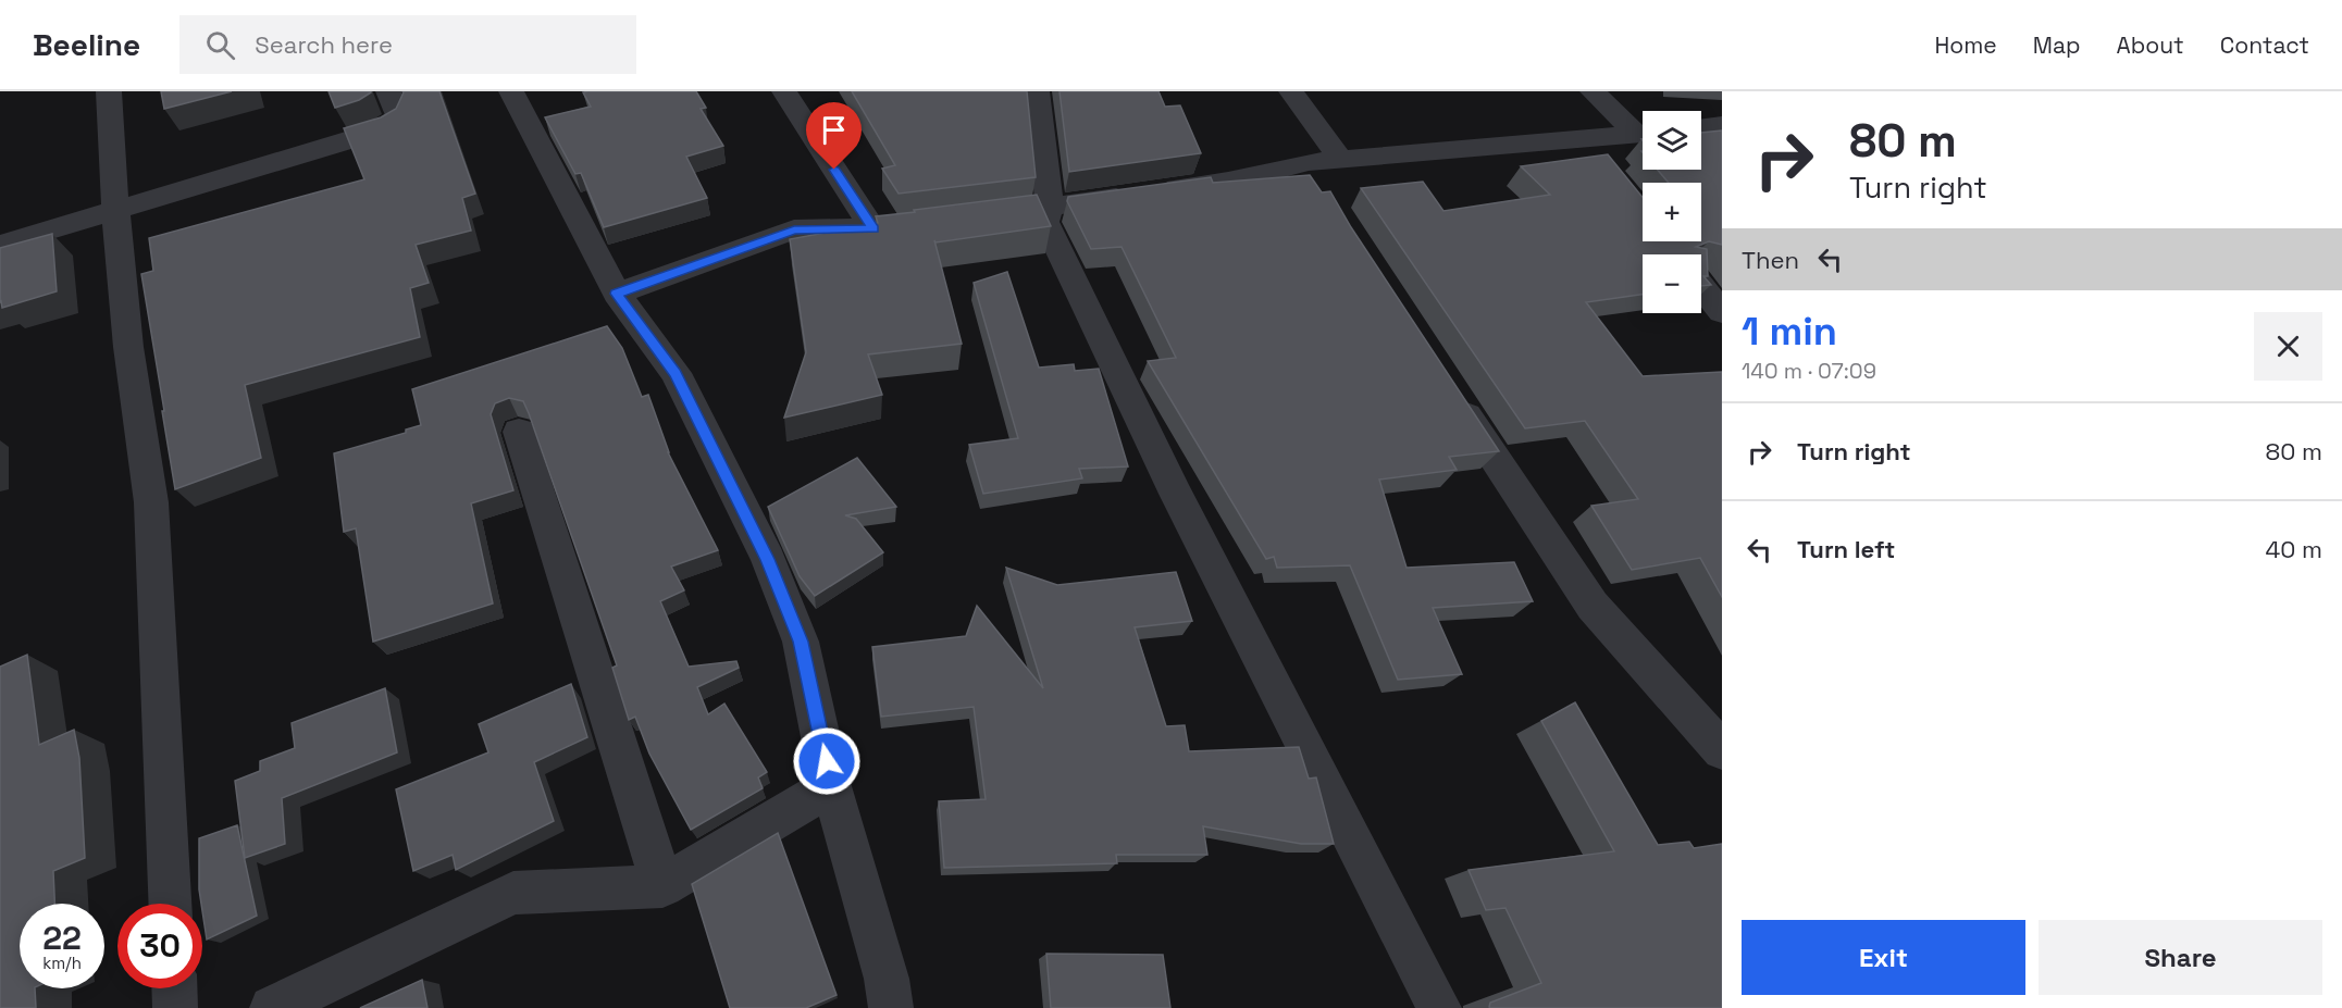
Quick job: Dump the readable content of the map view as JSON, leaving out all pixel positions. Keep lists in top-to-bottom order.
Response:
{
  "page": {
    "header": "Beeline",
    "search": "Search here",
    "nav": [
      "Home",
      "Map",
      "About",
      "Contact"
    ],
    "turn": ["80 m", "Turn right"],
    "map_buttons": ["+", "−"],
    "then": "Then",
    "heading": ["1 min", "140 m · 07:09"],
    "list": [
      {
        "name": "Turn right",
        "value": "80 m"
      },
      {
        "name": "Turn left",
        "value": "40 m"
      }
    ],
    "speed": "22 km/h",
    "limit": "30",
    "buttons": ["Exit", "Share"]
  }
}
